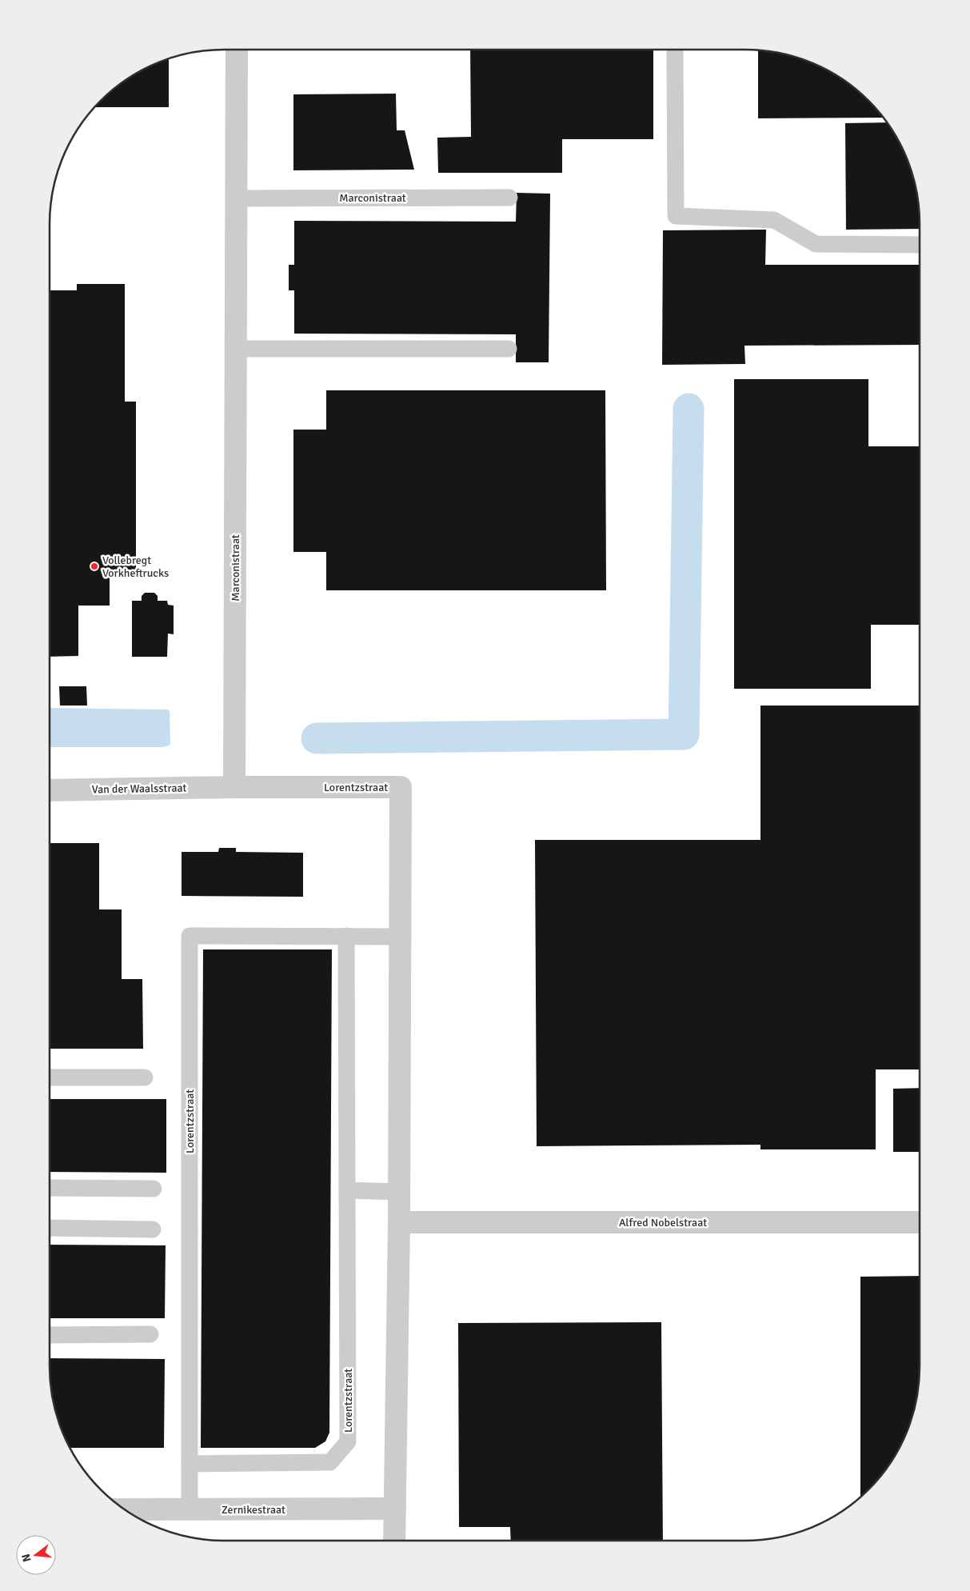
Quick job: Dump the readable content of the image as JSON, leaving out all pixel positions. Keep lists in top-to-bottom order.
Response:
{
  "streets": {
    "street": [
      "Marconistraat",
      "Lorentzstraat",
      "Van der Waalsstraat",
      "Alfred Nobelstraat",
      "Zernikestraat"
    ]
  },
  "crossings": [
    ["Marconistraat", "Lorentzstraat"],
    ["Marconistraat", "Van der Waalsstraat"],
    ["Lorentzstraat", "Van der Waalsstraat"],
    ["Lorentzstraat", "Alfred Nobelstraat"],
    ["Lorentzstraat", "Zernikestraat"]
  ],
  "places": ["Vollebregt Vorkheftrucks"],
  "north": "left"
}
